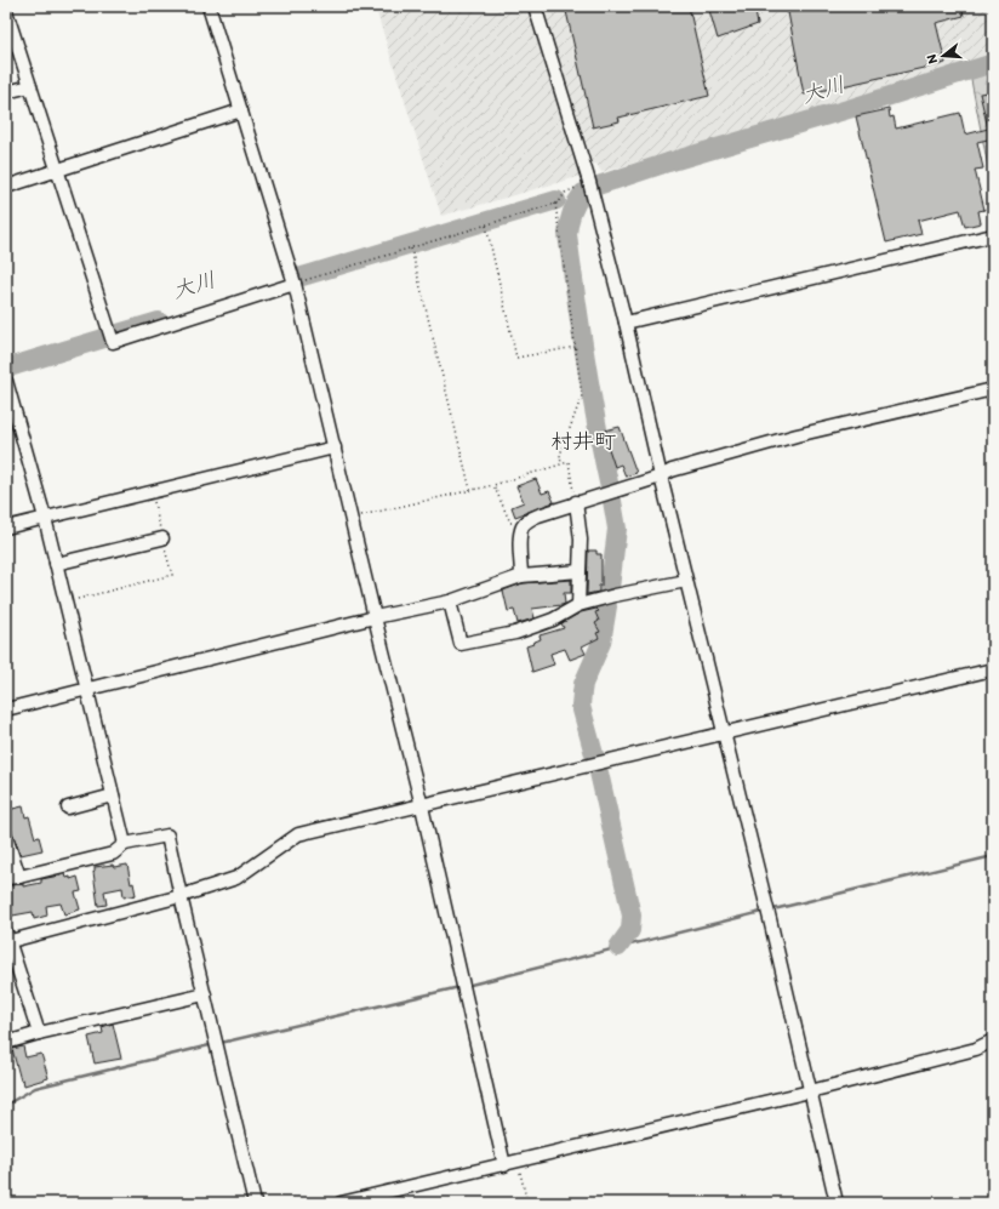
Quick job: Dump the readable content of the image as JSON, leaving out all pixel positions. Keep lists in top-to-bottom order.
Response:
{
  "districts": ["村井町"],
  "water": ["大川"],
  "north": "left"
}
